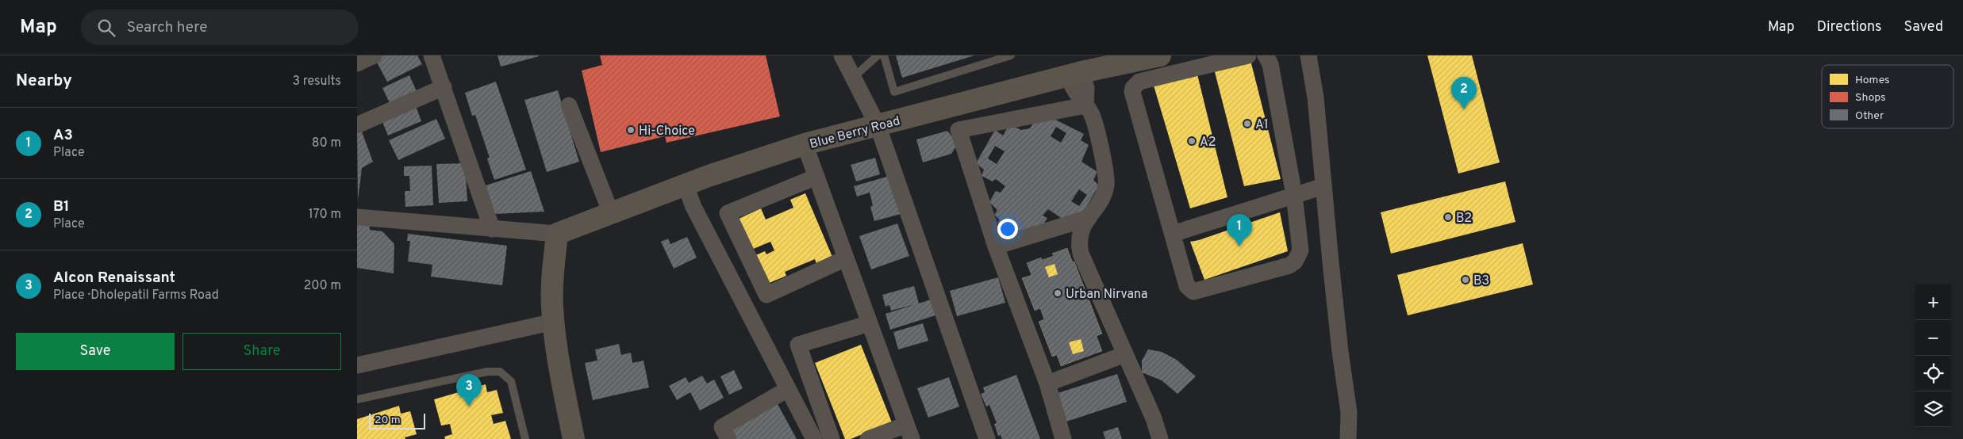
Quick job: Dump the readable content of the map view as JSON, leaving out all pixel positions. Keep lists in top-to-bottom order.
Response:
{
  "streets": {
    "street": ["Blue Berry Road"]
  },
  "places": [
    "A1",
    "Hi-Choice",
    "A2",
    "B2",
    "B3",
    "Urban Nirvana"
  ],
  "legend": ["Homes", "Shops", "Other"],
  "scale_bar": "20 m",
  "page": {
    "header": "Map",
    "search": "Search here",
    "nav": ["Map", "Directions", "Saved"],
    "heading": ["Nearby", "3 results"],
    "pins": ["2", "1", "3"],
    "list": [
      {
        "mark": "1",
        "name": "A3",
        "note": "Place",
        "value": "80 m"
      },
      {
        "mark": "2",
        "name": "B1",
        "note": "Place",
        "value": "170 m"
      },
      {
        "mark": "3",
        "name": "Alcon Renaissant",
        "note": "Place · Dholepatil Farms Road",
        "value": "200 m"
      }
    ],
    "map_buttons": ["+", "−"],
    "buttons": ["Save", "Share"],
    "scale": "20 m"
  }
}
